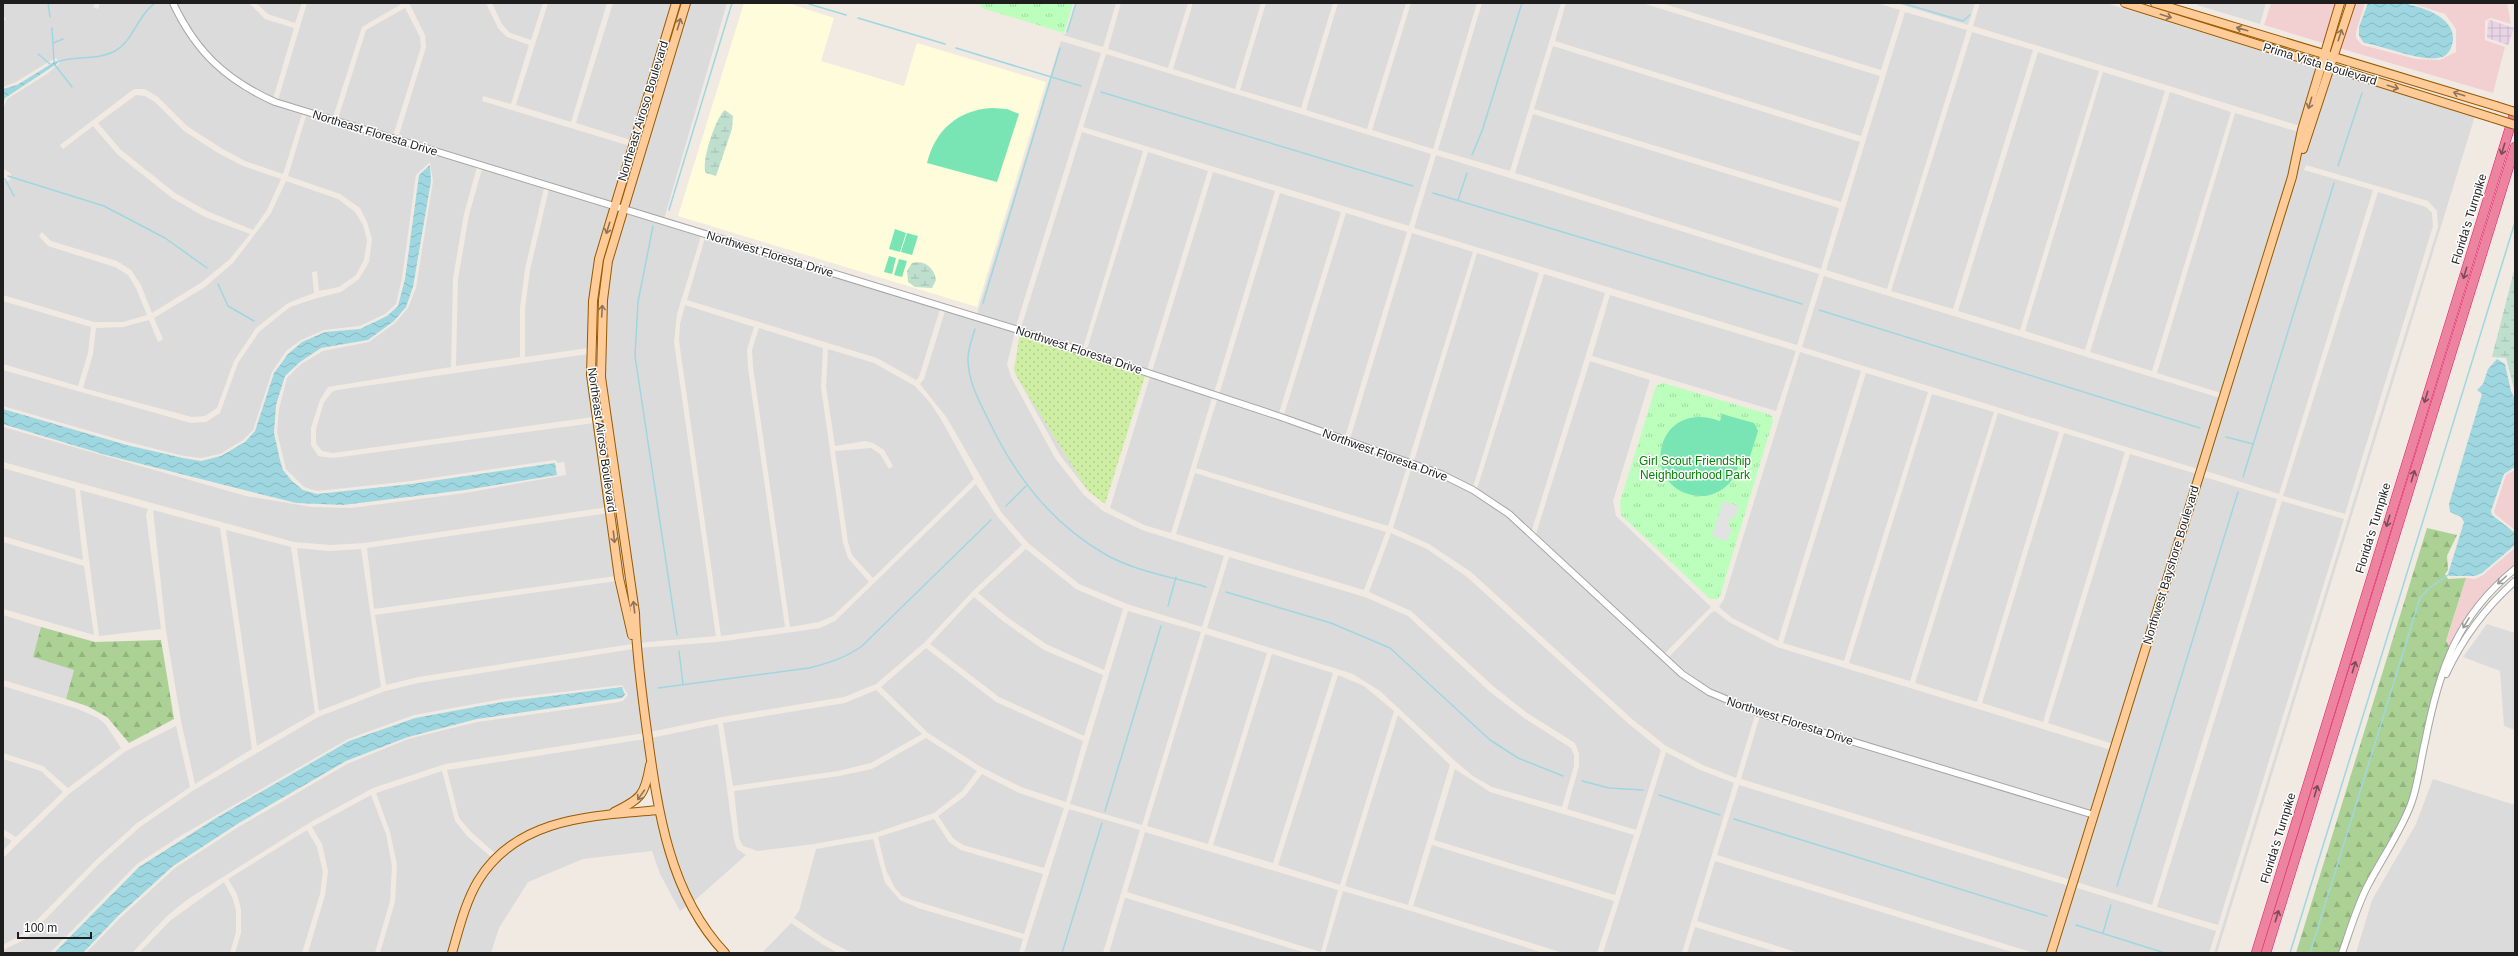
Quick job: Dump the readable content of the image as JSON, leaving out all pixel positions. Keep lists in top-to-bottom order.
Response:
{
  "streets": {
    "highway": ["Florida's Turnpike"],
    "main road": ["Prima Vista Boulevard", "Northeast Airoso Boulevard", "Northwest Bayshore Boulevard"],
    "street": ["Northeast Floresta Drive", "Northwest Floresta Drive"]
  },
  "crossings": [
    ["Prima Vista Boulevard", "Florida's Turnpike"],
    ["Prima Vista Boulevard", "Northwest Bayshore Boulevard"],
    ["Northeast Airoso Boulevard", "Northeast Floresta Drive"],
    ["Northeast Airoso Boulevard", "Northwest Floresta Drive"],
    ["Northeast Floresta Drive", "Northwest Floresta Drive"],
    ["Northwest Floresta Drive", "Northwest Bayshore Boulevard"]
  ],
  "parks": ["Girl Scout Friendship Neighbourhood Park"],
  "scale_bar": "100 m"
}
